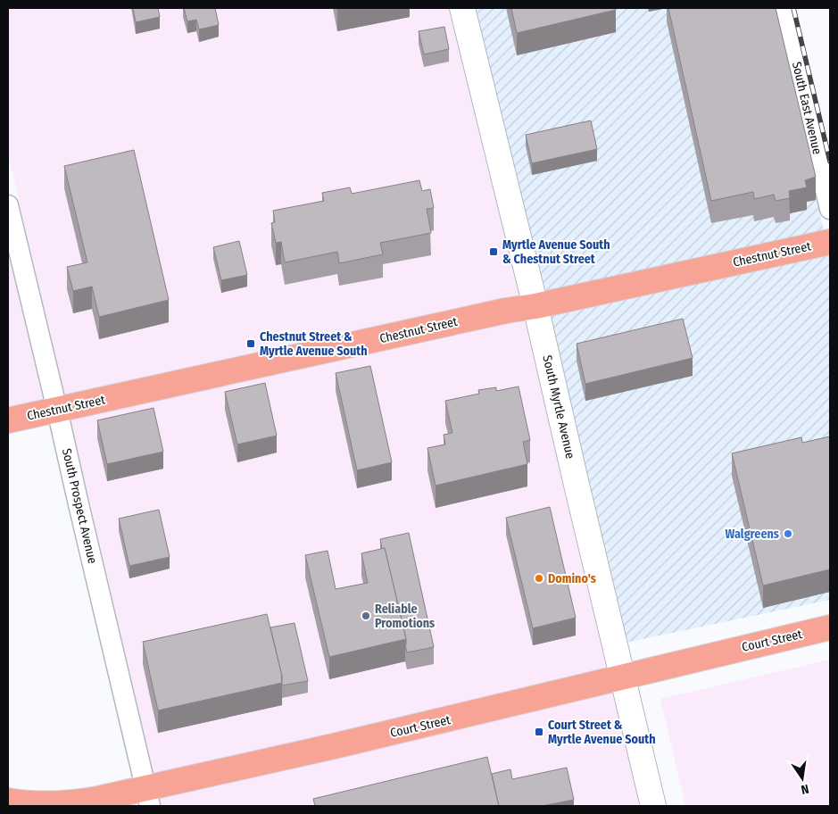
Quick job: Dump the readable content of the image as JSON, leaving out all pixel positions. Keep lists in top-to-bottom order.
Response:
{
  "streets": {
    "main road": ["Chestnut Street", "South Myrtle Avenue", "Court Street"],
    "street": ["South East Avenue", "South Prospect Avenue"]
  },
  "crossings": [
    ["Chestnut Street", "South Myrtle Avenue"],
    ["Chestnut Street", "South Prospect Avenue"],
    ["South Myrtle Avenue", "Court Street"],
    ["South Prospect Avenue", "Court Street"]
  ],
  "places": {
    "transit": ["Myrtle Avenue South & Chestnut Street", "Chestnut Street & Myrtle Avenue South", "Court Street & Myrtle Avenue South"],
    "other": ["Walgreens", "Domino's", "Reliable Promotions"]
  },
  "north": "bottom"
}
